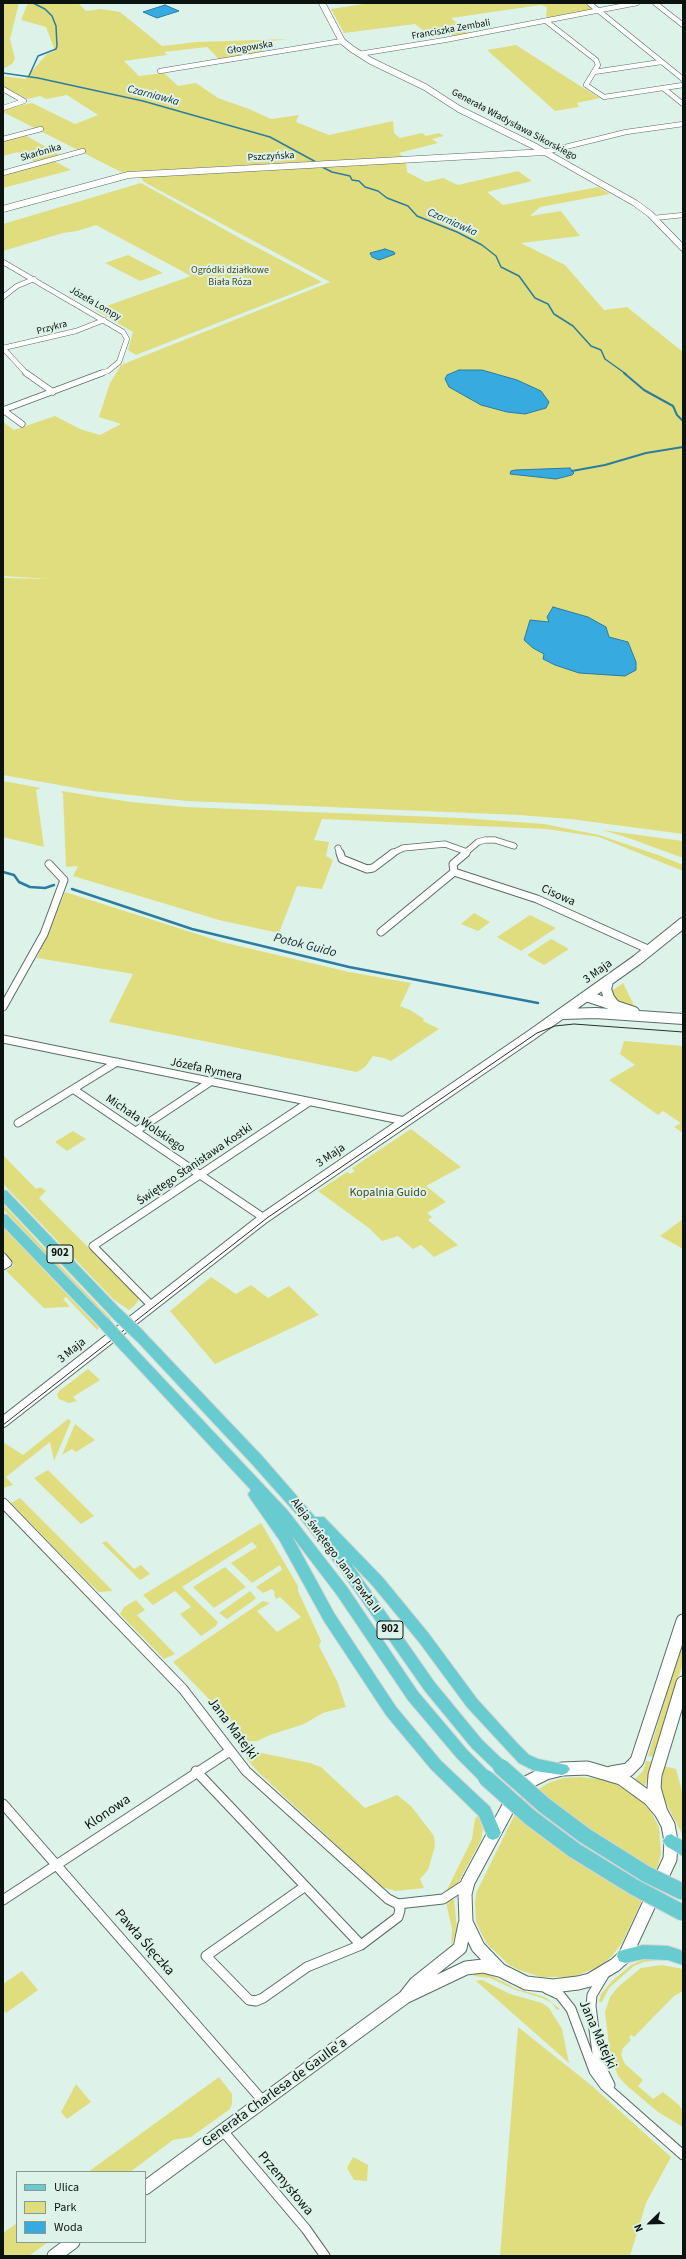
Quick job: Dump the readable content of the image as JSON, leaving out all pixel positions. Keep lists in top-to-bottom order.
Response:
{
  "streets": {
    "main road": ["902", "Aleja świętego Jana Pawła II"],
    "street": [
      "Franciszka Zembali",
      "Głogowska",
      "Generała Władysława Sikorskiego",
      "Skarbnika",
      "Pszczyńska",
      "Józefa Lompy",
      "Przykra",
      "Cisowa",
      "3 Maja",
      "Józefa Rymera",
      "Michała Wolskiego",
      "Świętego Stanisława Kostki",
      "Jana Matejki",
      "Klonowa",
      "Pawła Ślęczka",
      "Generała Charlesa de Gaulle'a",
      "Przemysłowa"
    ]
  },
  "crossings": [
    ["Franciszka Zembali", "Generała Władysława Sikorskiego"],
    ["Głogowska", "Generała Władysława Sikorskiego"],
    ["Generała Władysława Sikorskiego", "Pszczyńska"],
    ["Józefa Lompy", "Przykra"],
    ["Cisowa", "3 Maja"],
    ["3 Maja", "Józefa Rymera"],
    ["3 Maja", "Michała Wolskiego"],
    ["3 Maja", "Świętego Stanisława Kostki"],
    ["Józefa Rymera", "Świętego Stanisława Kostki"],
    ["Michała Wolskiego", "Świętego Stanisława Kostki"],
    ["Jana Matejki", "Klonowa"],
    ["Klonowa", "Pawła Ślęczka"],
    ["Pawła Ślęczka", "Generała Charlesa de Gaulle'a"],
    ["Generała Charlesa de Gaulle'a", "Przemysłowa"]
  ],
  "water": ["Czarniawka", "Potok Guido"],
  "parks": ["Ogródki działkowe Biała Róza", "Kopalnia Guido"],
  "legend": ["Ulica", "Park", "Woda"],
  "north": "bottom left"
}
